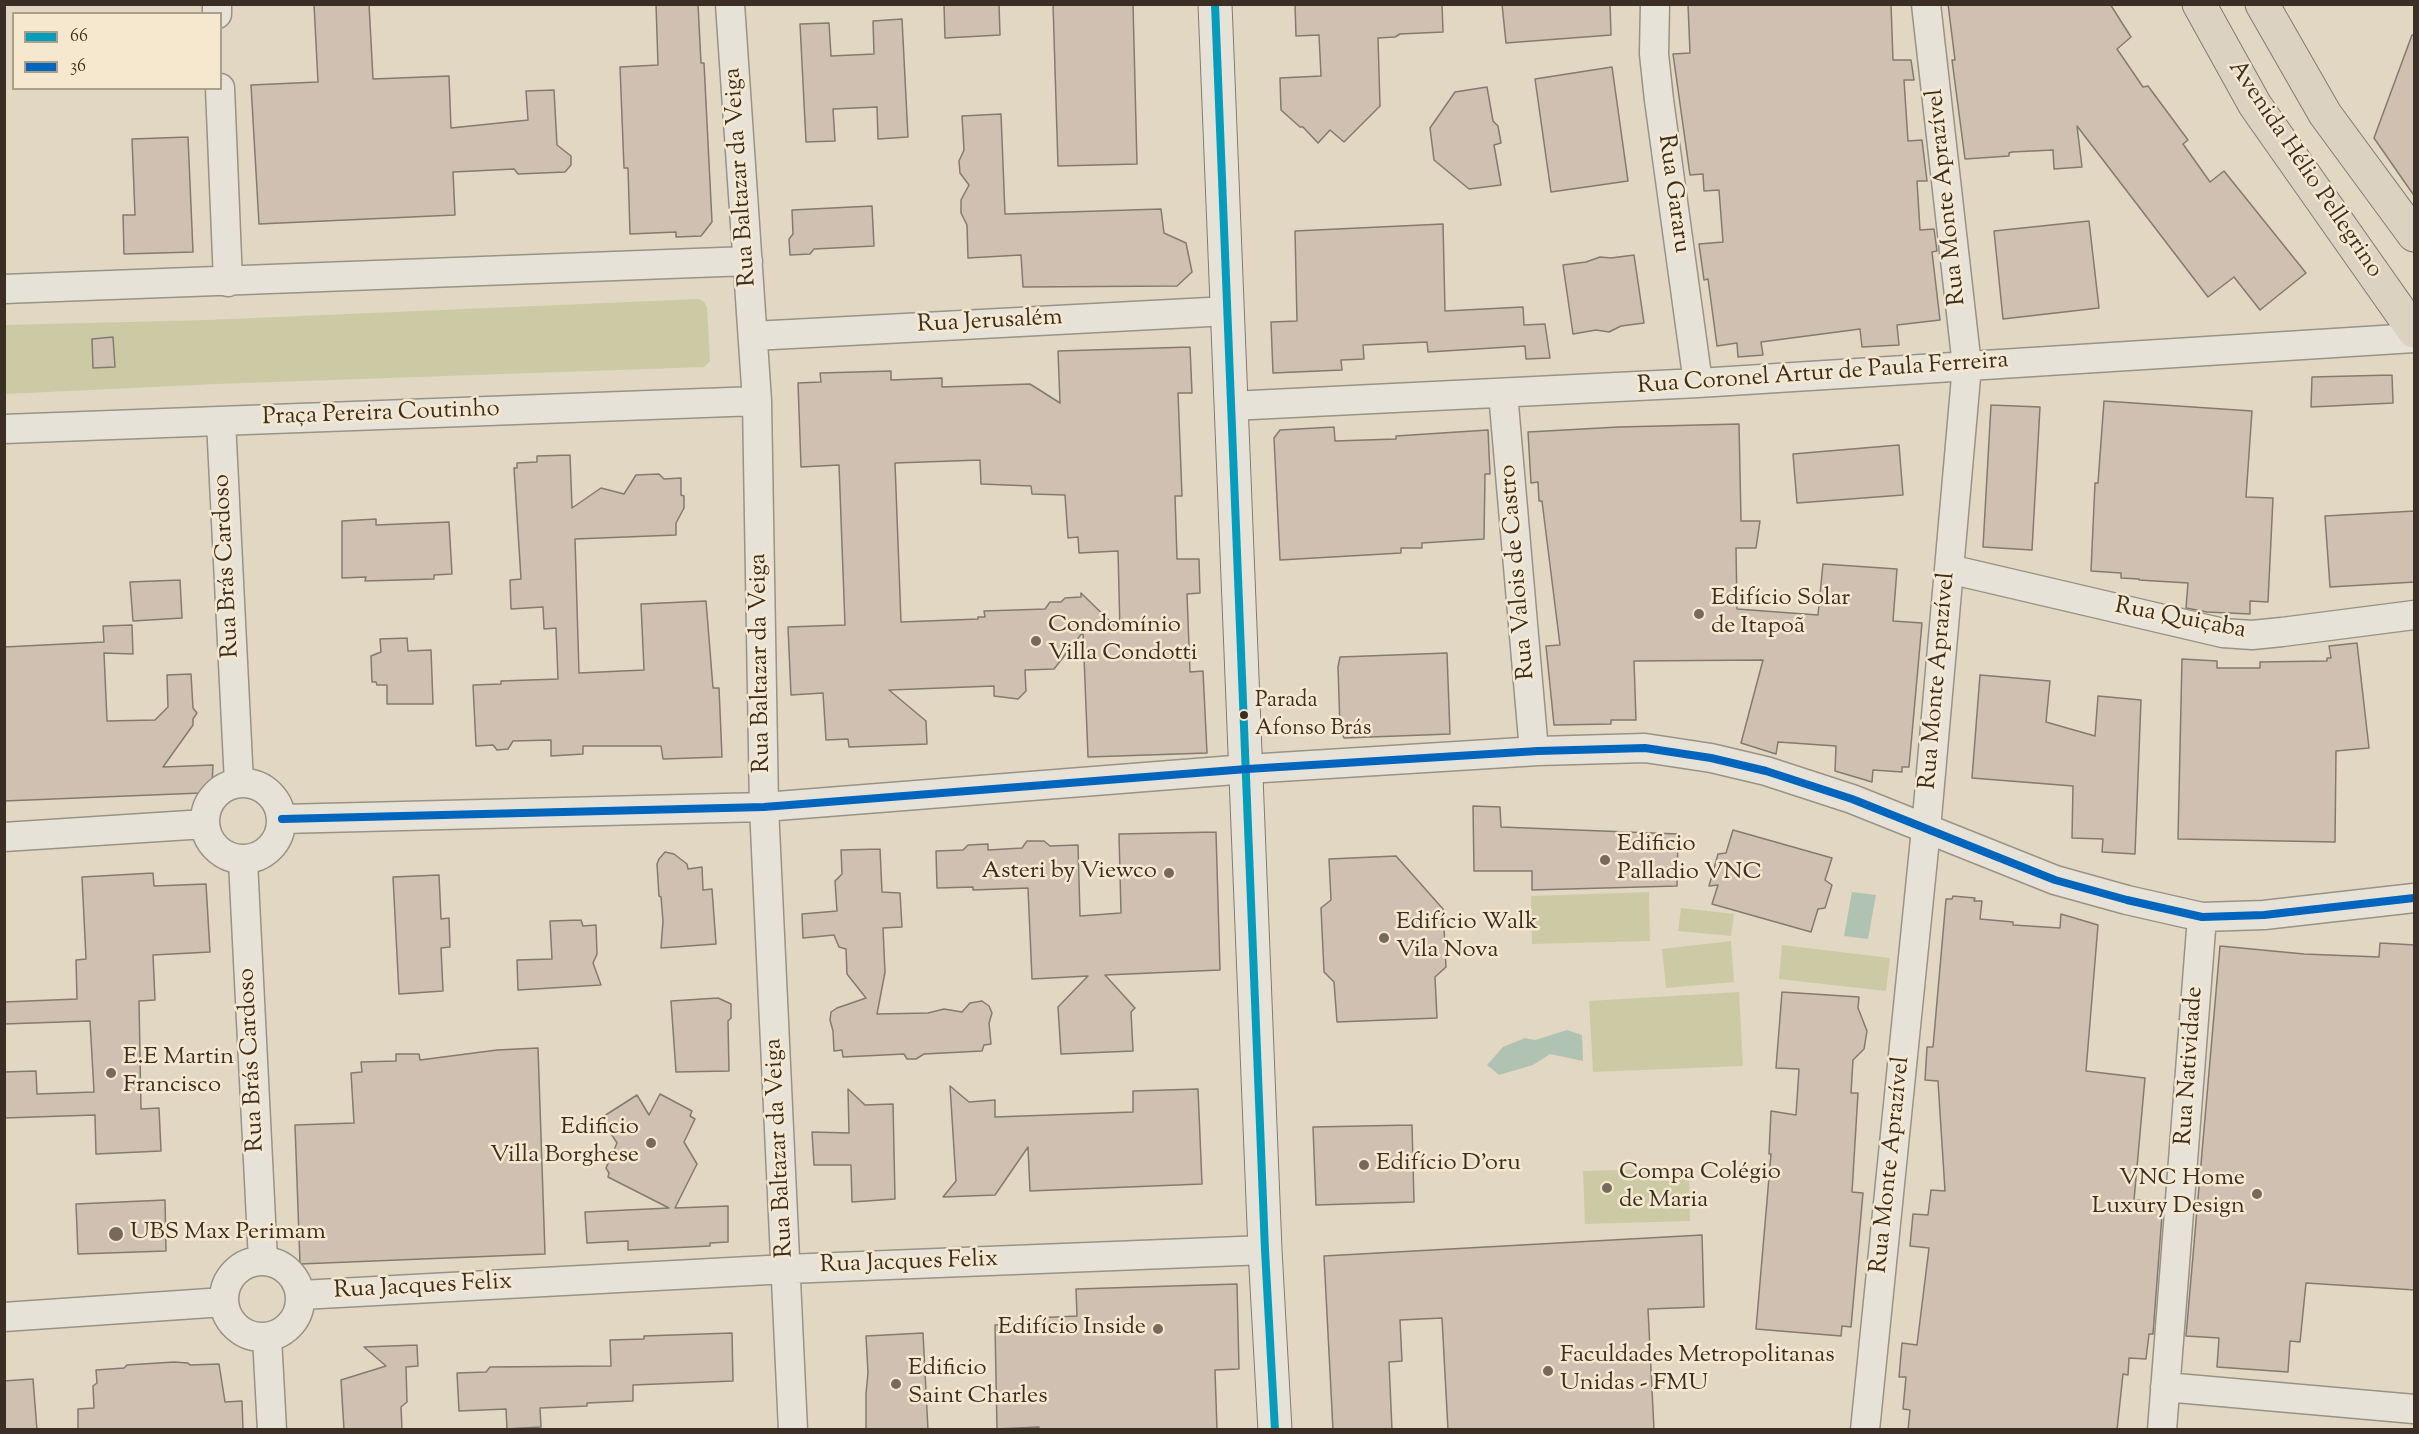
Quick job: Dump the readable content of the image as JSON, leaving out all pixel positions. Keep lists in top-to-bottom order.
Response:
{
  "streets": {
    "main road": ["Avenida Hélio Pellegrino"],
    "street": [
      "Rua Baltazar da Veiga",
      "Rua Gararu",
      "Rua Monte Aprazível",
      "Rua Jerusalém",
      "Rua Coronel Artur de Paula Ferreira",
      "Praça Pereira Coutinho",
      "Rua Brás Cardoso",
      "Rua Valois de Castro",
      "Rua Quiçaba",
      "Rua Natividade",
      "Rua Jacques Felix"
    ]
  },
  "crossings": [
    ["Rua Baltazar da Veiga", "Rua Jerusalém"],
    ["Rua Baltazar da Veiga", "Praça Pereira Coutinho"],
    ["Rua Baltazar da Veiga", "Rua Jacques Felix"],
    ["Rua Gararu", "Rua Coronel Artur de Paula Ferreira"],
    ["Rua Monte Aprazível", "Rua Coronel Artur de Paula Ferreira"],
    ["Rua Monte Aprazível", "Rua Quiçaba"],
    ["Rua Coronel Artur de Paula Ferreira", "Rua Valois de Castro"],
    ["Praça Pereira Coutinho", "Rua Brás Cardoso"],
    ["Rua Brás Cardoso", "Rua Jacques Felix"]
  ],
  "places": [
    "Edifício Solar de Itapoã",
    "Condomínio Villa Condotti",
    "Parada Afonso Brás",
    "Edificio Palladio VNC",
    "Asteri by Viewco",
    "Edifício Walk Vila Nova",
    "E.E Martin Francisco",
    "Edificio Villa Borghese",
    "Edifício D'oru",
    "Compa Colégio de Maria",
    "VNC Home Luxury Design",
    "UBS Max Perimam",
    "Edifício Inside",
    "Faculdades Metropolitanas Unidas - FMU",
    "Edificio Saint Charles"
  ],
  "lines": ["transit line 66", "transit line 36"],
  "legend": ["66", "36"]
}
